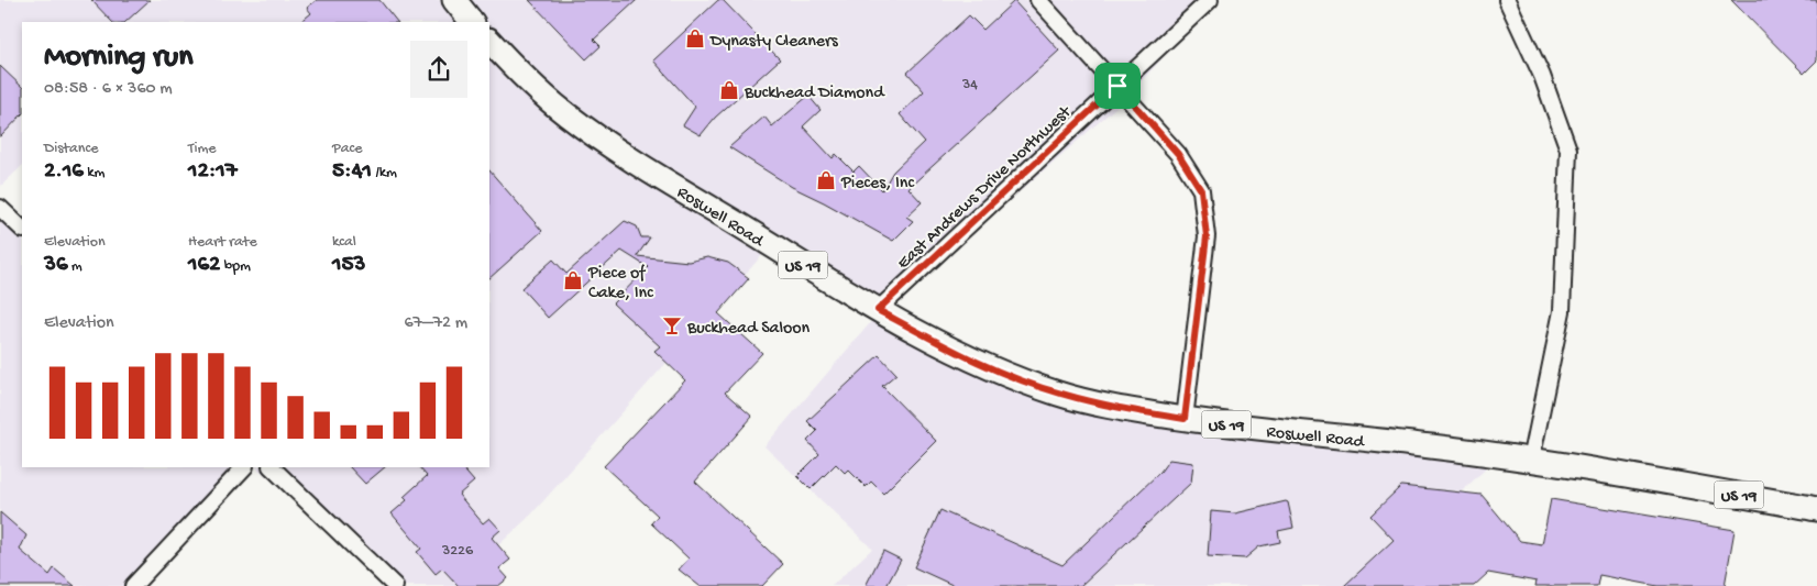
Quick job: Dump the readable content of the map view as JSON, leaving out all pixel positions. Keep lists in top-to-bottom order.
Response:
{
  "streets": {
    "main road": ["Roswell Road", "US 19"],
    "street": ["East Andrews Drive Northwest"]
  },
  "crossings": [
    ["East Andrews Drive Northwest", "Roswell Road"]
  ],
  "places": {
    "shop": [
      "Dynasty Cleaners",
      "Buckhead Diamond",
      "Pieces, Inc",
      "Piece of Cake, Inc"
    ],
    "bar": ["Buckhead Saloon"]
  },
  "house_numbers": ["34", "3226"],
  "page": {
    "heading": ["Morning run", "08:58 · 6 × 360 m"],
    "stats": [
      ["Distance", "2.16 km"],
      ["Time", "12:17"],
      ["Pace", "5:41 /km"],
      ["Elevation", "36 m"],
      ["Heart rate", "162 bpm"],
      ["kcal", "153"]
    ],
    "chart": ["Elevation", "67–72 m"]
  }
}
